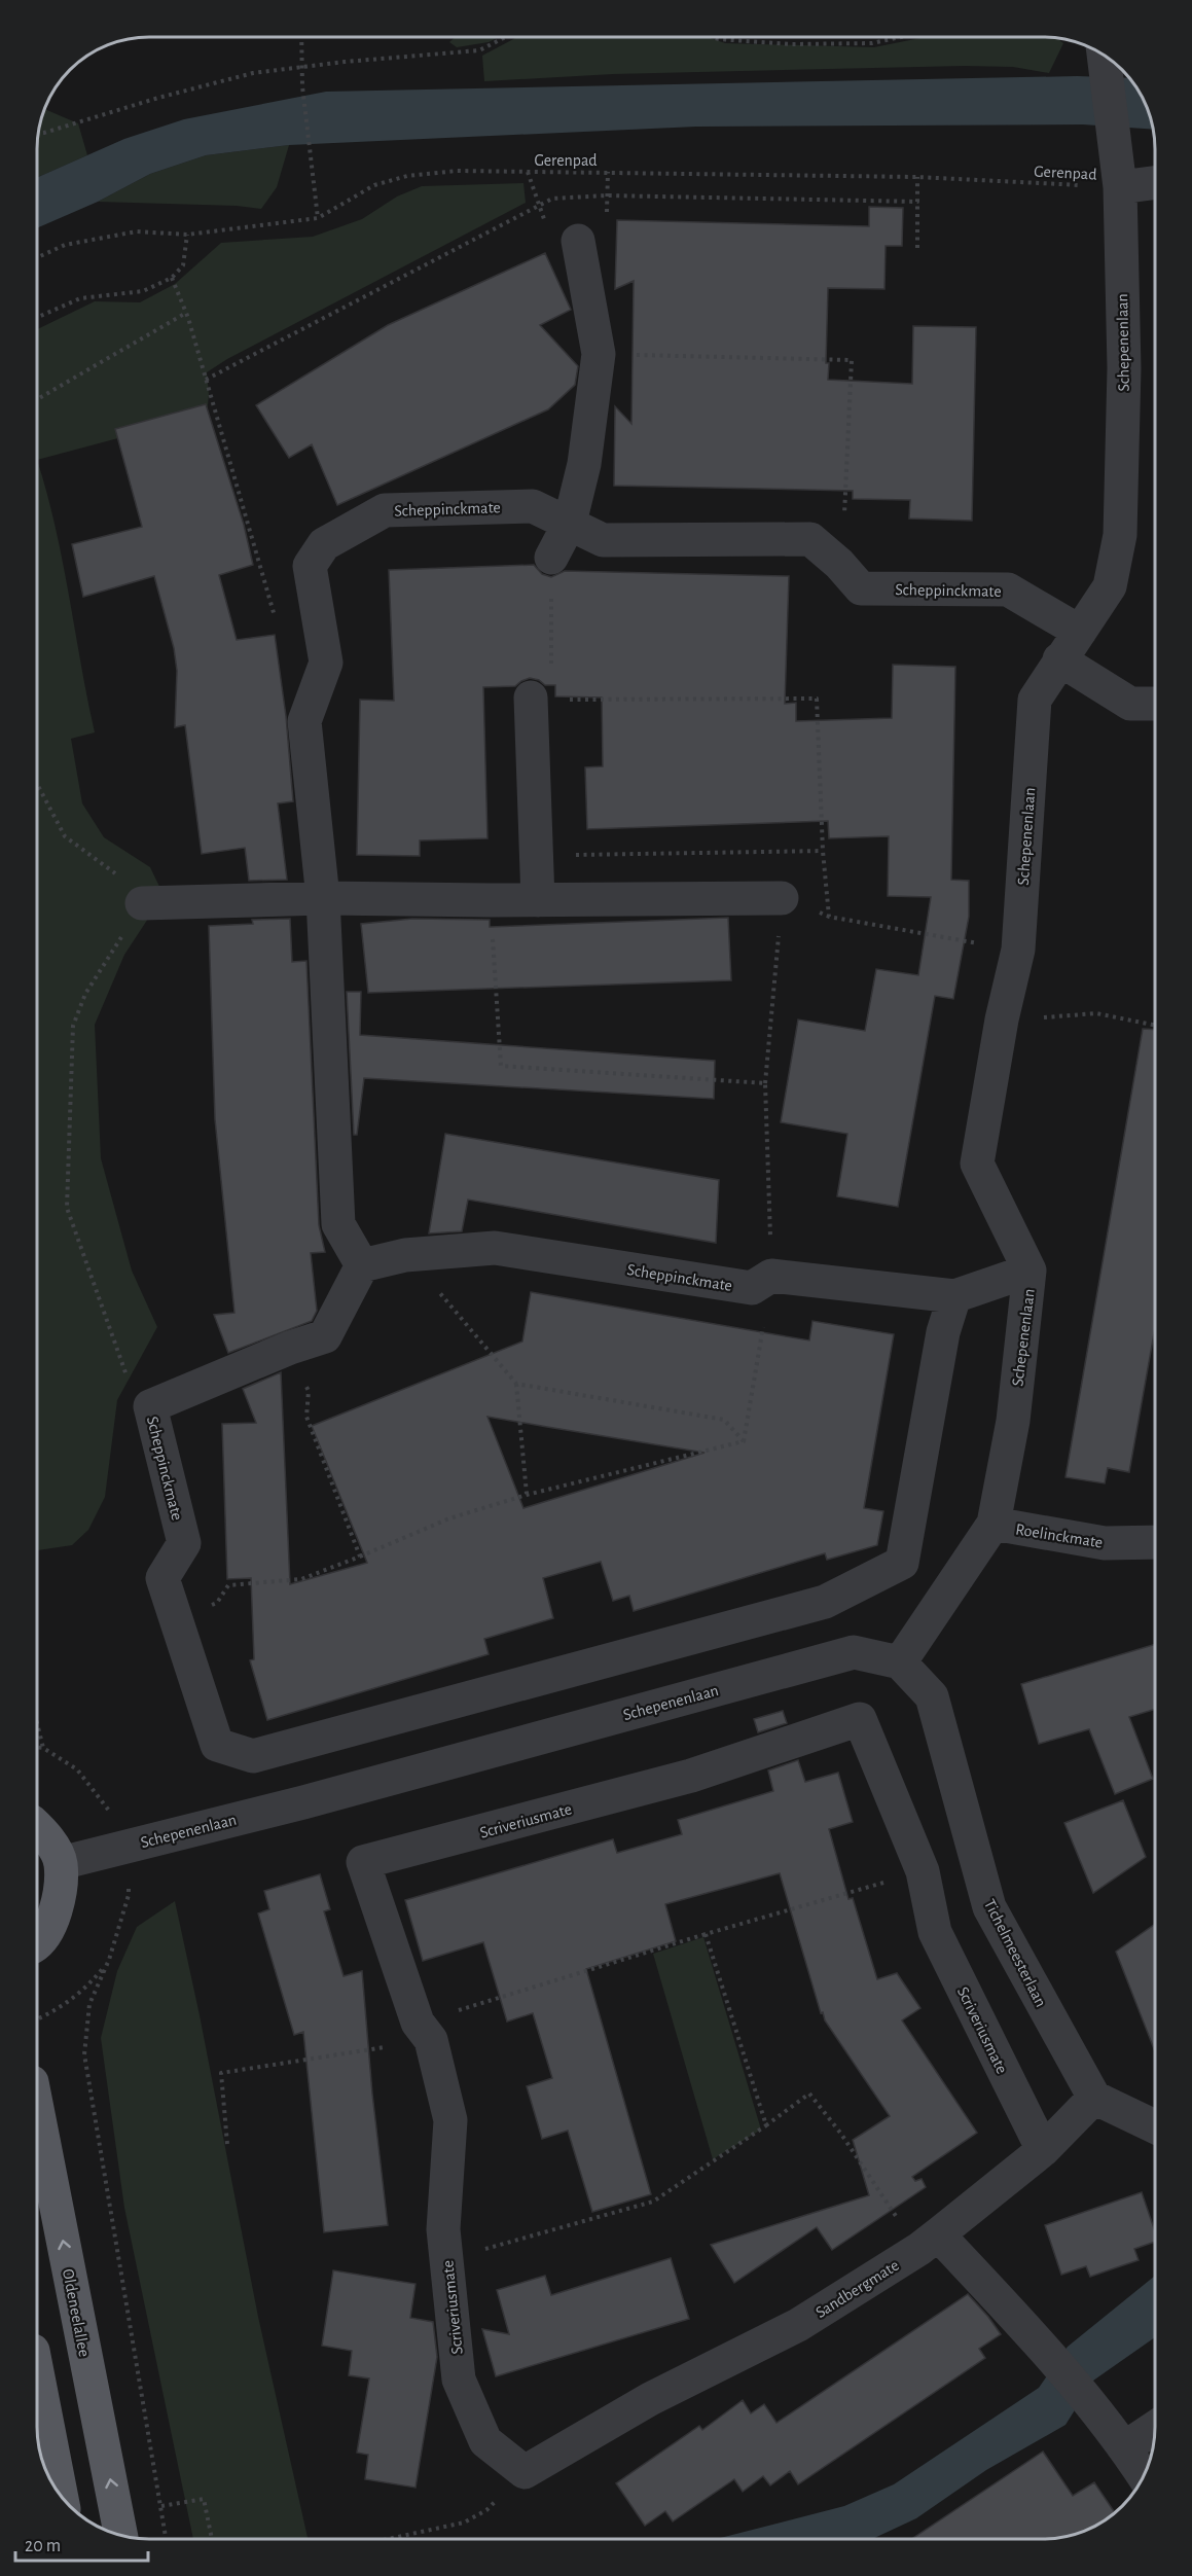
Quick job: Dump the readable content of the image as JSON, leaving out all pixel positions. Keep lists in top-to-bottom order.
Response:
{
  "streets": {
    "main road": ["Oldeneelallee"],
    "street": [
      "Schepenenlaan",
      "Scheppinckmate",
      "Roelinckmate",
      "Scriveriusmate",
      "Tichelmeesterlaan",
      "Sandbergmate"
    ],
    "path": ["Gerenpad"]
  },
  "crossings": [
    ["Gerenpad", "Schepenenlaan"],
    ["Schepenenlaan", "Scheppinckmate"],
    ["Schepenenlaan", "Roelinckmate"],
    ["Schepenenlaan", "Tichelmeesterlaan"],
    ["Scriveriusmate", "Sandbergmate"]
  ],
  "one_way": ["Oldeneelallee"],
  "scale_bar": "20 m"
}
